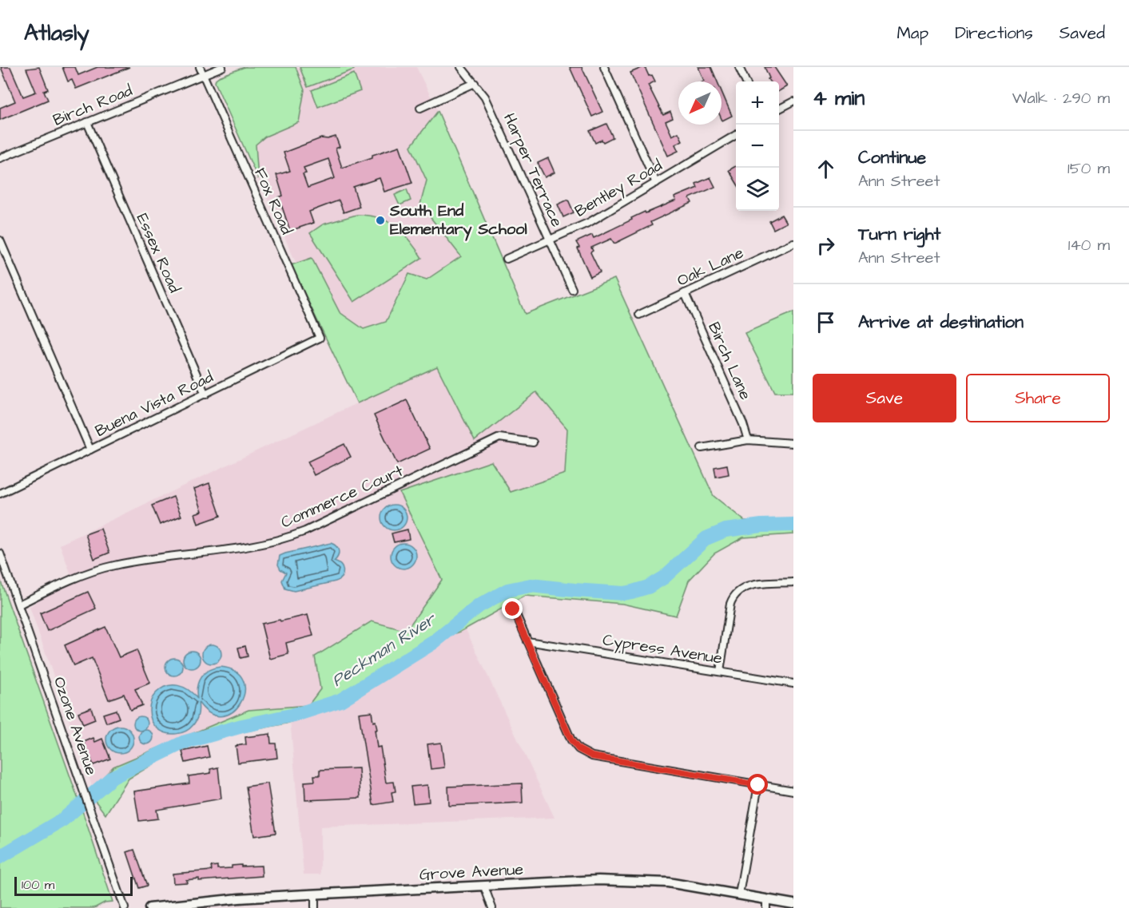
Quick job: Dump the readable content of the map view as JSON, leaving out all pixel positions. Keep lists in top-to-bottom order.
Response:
{
  "streets": {
    "street": [
      "Birch Road",
      "Harper Terrace",
      "Bentley Road",
      "Fox Road",
      "Essex Road",
      "Oak Lane",
      "Birch Lane",
      "Buena Vista Road",
      "Commerce Court",
      "Cypress Avenue",
      "Ozone Avenue",
      "Grove Avenue"
    ]
  },
  "crossings": [
    ["Birch Road", "Fox Road"],
    ["Birch Road", "Essex Road"],
    ["Harper Terrace", "Bentley Road"],
    ["Fox Road", "Buena Vista Road"],
    ["Essex Road", "Buena Vista Road"],
    ["Oak Lane", "Birch Lane"],
    ["Commerce Court", "Ozone Avenue"]
  ],
  "water": ["Peckman River"],
  "places": ["South End Elementary School"],
  "scale_bar": "100 m",
  "north": "bottom left",
  "page": {
    "header": "Atlasly",
    "nav": ["Map", "Directions", "Saved"],
    "heading": ["4 min", "Walk · 290 m"],
    "map_buttons": ["+", "−"],
    "list": [
      ["Continue", "Ann Street", "150 m"],
      ["Turn right", "Ann Street", "140 m"],
      "Arrive at destination"
    ],
    "buttons": ["Save", "Share"],
    "scale": "100 m"
  }
}
